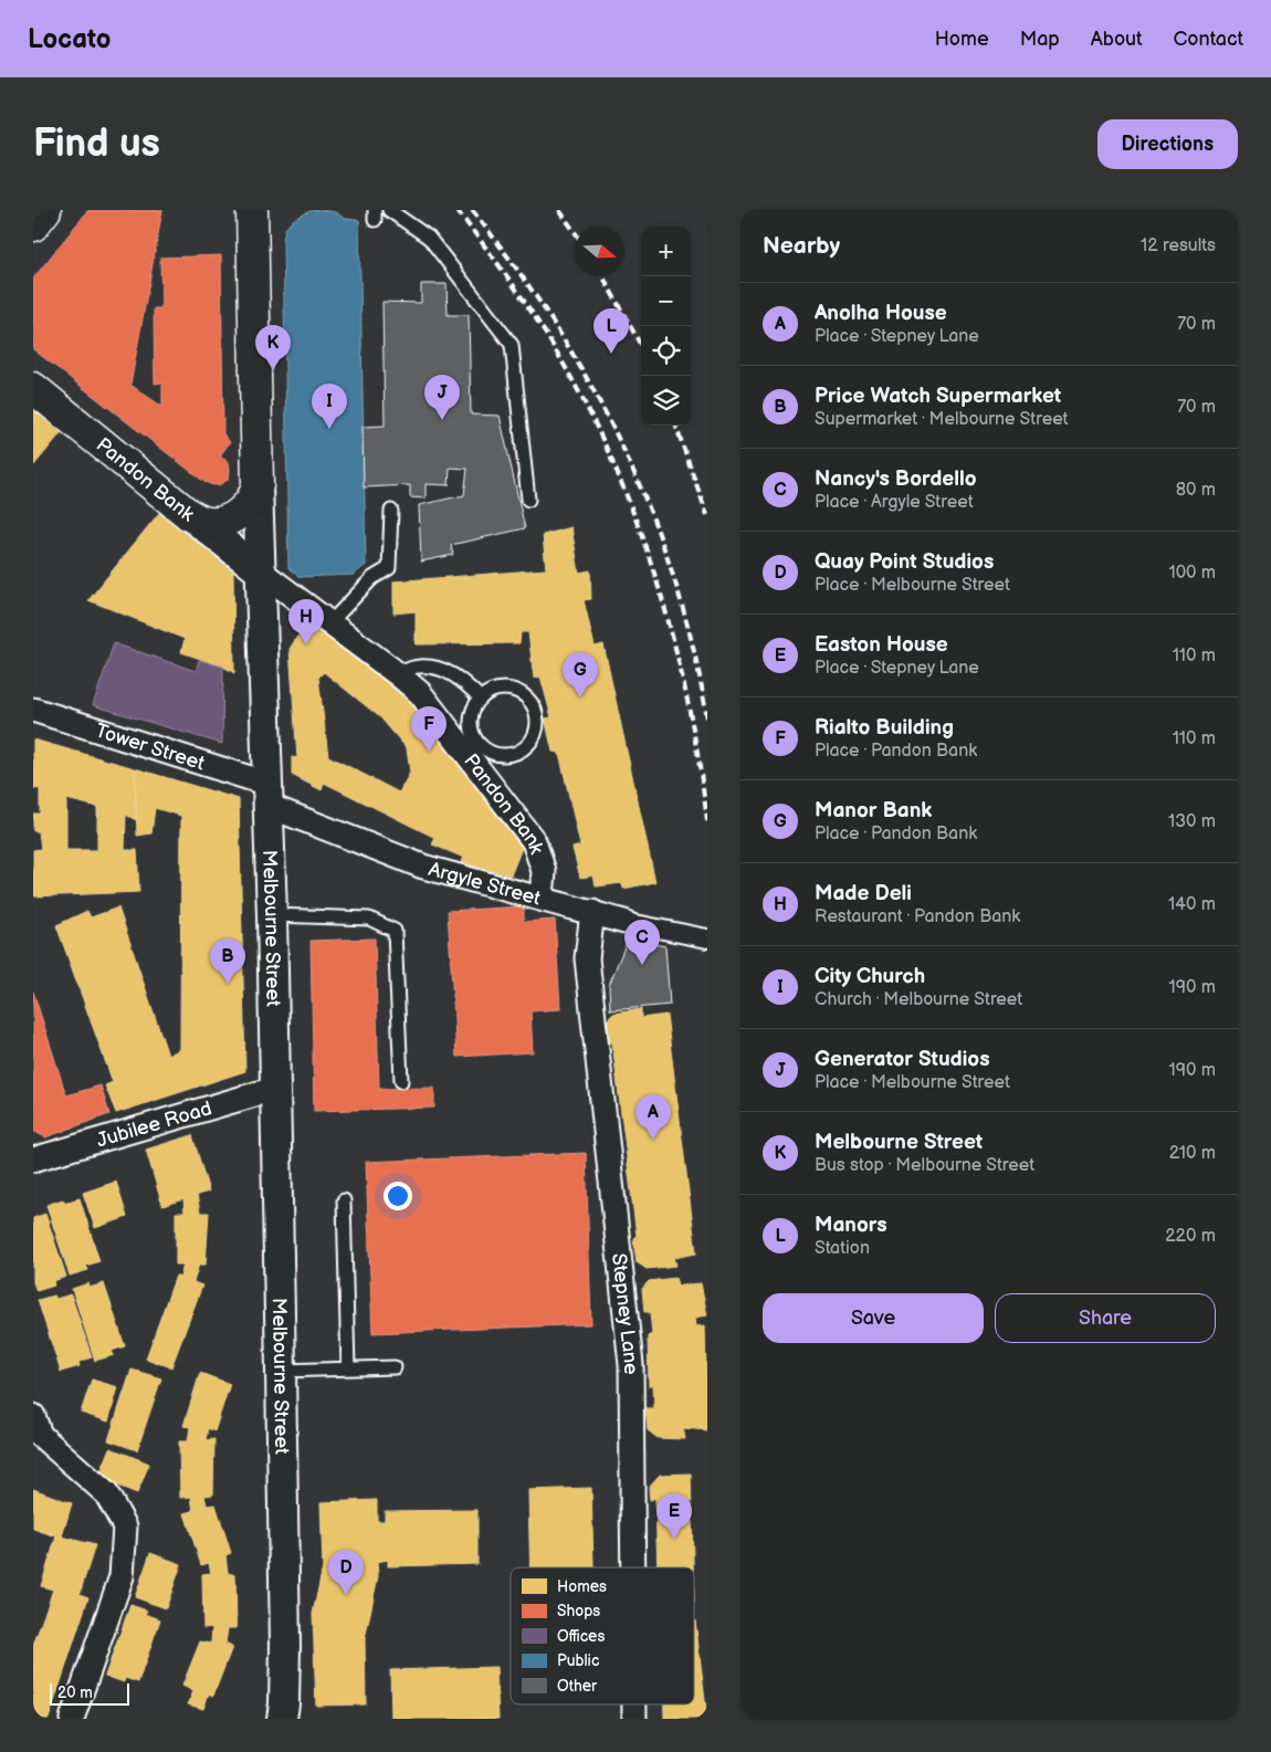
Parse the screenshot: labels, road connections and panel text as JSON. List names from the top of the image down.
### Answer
{
  "streets": {
    "main road": ["Pandon Bank", "Melbourne Street"],
    "street": [
      "Tower Street",
      "Argyle Street",
      "Jubilee Road",
      "Stepney Lane"
    ]
  },
  "crossings": [
    ["Pandon Bank", "Argyle Street"],
    ["Pandon Bank", "Melbourne Street"],
    ["Tower Street", "Argyle Street"],
    ["Tower Street", "Melbourne Street"],
    ["Argyle Street", "Melbourne Street"],
    ["Argyle Street", "Stepney Lane"],
    ["Melbourne Street", "Jubilee Road"]
  ],
  "legend": [
    "Homes",
    "Shops",
    "Offices",
    "Public",
    "Other"
  ],
  "scale_bar": "20 m",
  "north": "right",
  "page": {
    "header": "Locato",
    "nav": [
      "Home",
      "Map",
      "About",
      "Contact"
    ],
    "buttons": [
      "Directions",
      ["Save", "Share"]
    ],
    "title": "Find us",
    "heading": ["Nearby", "12 results"],
    "map_buttons": ["+", "−"],
    "list": [
      {
        "mark": "A",
        "name": "Anolha House",
        "note": "Place · Stepney Lane",
        "value": "70 m"
      },
      {
        "mark": "B",
        "name": "Price Watch Supermarket",
        "note": "Supermarket · Melbourne Street",
        "value": "70 m"
      },
      {
        "mark": "C",
        "name": "Nancy's Bordello",
        "note": "Place · Argyle Street",
        "value": "80 m"
      },
      {
        "mark": "D",
        "name": "Quay Point Studios",
        "note": "Place · Melbourne Street",
        "value": "100 m"
      },
      {
        "mark": "E",
        "name": "Easton House",
        "note": "Place · Stepney Lane",
        "value": "110 m"
      },
      {
        "mark": "F",
        "name": "Rialto Building",
        "note": "Place · Pandon Bank",
        "value": "110 m"
      },
      {
        "mark": "G",
        "name": "Manor Bank",
        "note": "Place · Pandon Bank",
        "value": "130 m"
      },
      {
        "mark": "H",
        "name": "Made Deli",
        "note": "Restaurant · Pandon Bank",
        "value": "140 m"
      },
      {
        "mark": "I",
        "name": "City Church",
        "note": "Church · Melbourne Street",
        "value": "190 m"
      },
      {
        "mark": "J",
        "name": "Generator Studios",
        "note": "Place · Melbourne Street",
        "value": "190 m"
      },
      {
        "mark": "K",
        "name": "Melbourne Street",
        "note": "Bus stop · Melbourne Street",
        "value": "210 m"
      },
      {
        "mark": "L",
        "name": "Manors",
        "note": "Station",
        "value": "220 m"
      }
    ],
    "pins": [
      "L",
      "K",
      "J",
      "I",
      "H",
      "G",
      "F",
      "C",
      "B",
      "A",
      "E",
      "D"
    ],
    "scale": "20 m"
  }
}
